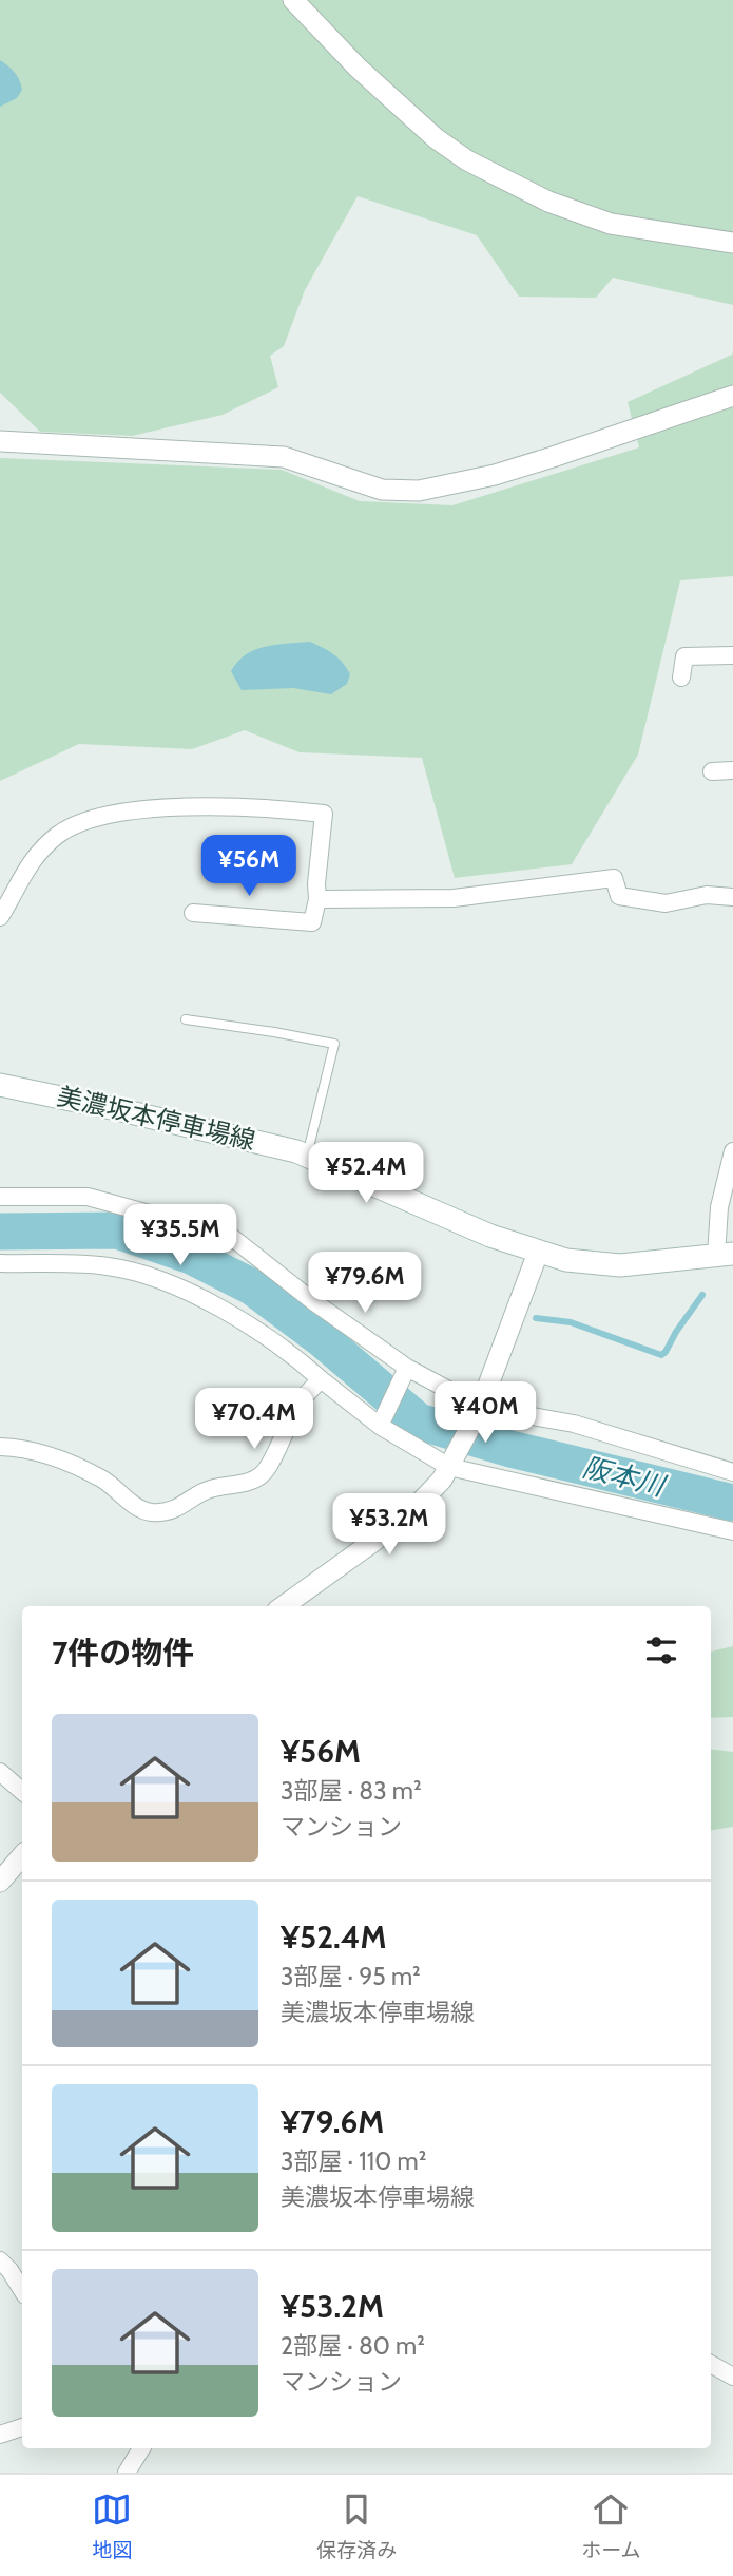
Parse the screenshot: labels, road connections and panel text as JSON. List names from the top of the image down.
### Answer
{
  "streets": {
    "main road": ["美濃坂本停車場線"]
  },
  "water": ["阪本川"],
  "page": {
    "price": [
      "¥56M",
      "¥52.4M",
      "¥35.5M",
      "¥79.6M",
      "¥40M",
      "¥70.4M",
      "¥53.2M"
    ],
    "heading": "7件の物件",
    "list": [
      {
        "name": "¥56M",
        "note": "3部屋 · 83 m² · マンション"
      },
      {
        "name": "¥52.4M",
        "note": "3部屋 · 95 m² · 美濃坂本停車場線"
      },
      {
        "name": "¥79.6M",
        "note": "3部屋 · 110 m² · 美濃坂本停車場線"
      },
      {
        "name": "¥53.2M",
        "note": "2部屋 · 80 m² · マンション"
      }
    ],
    "tabs": ["地図", "保存済み", "ホーム"]
  }
}
